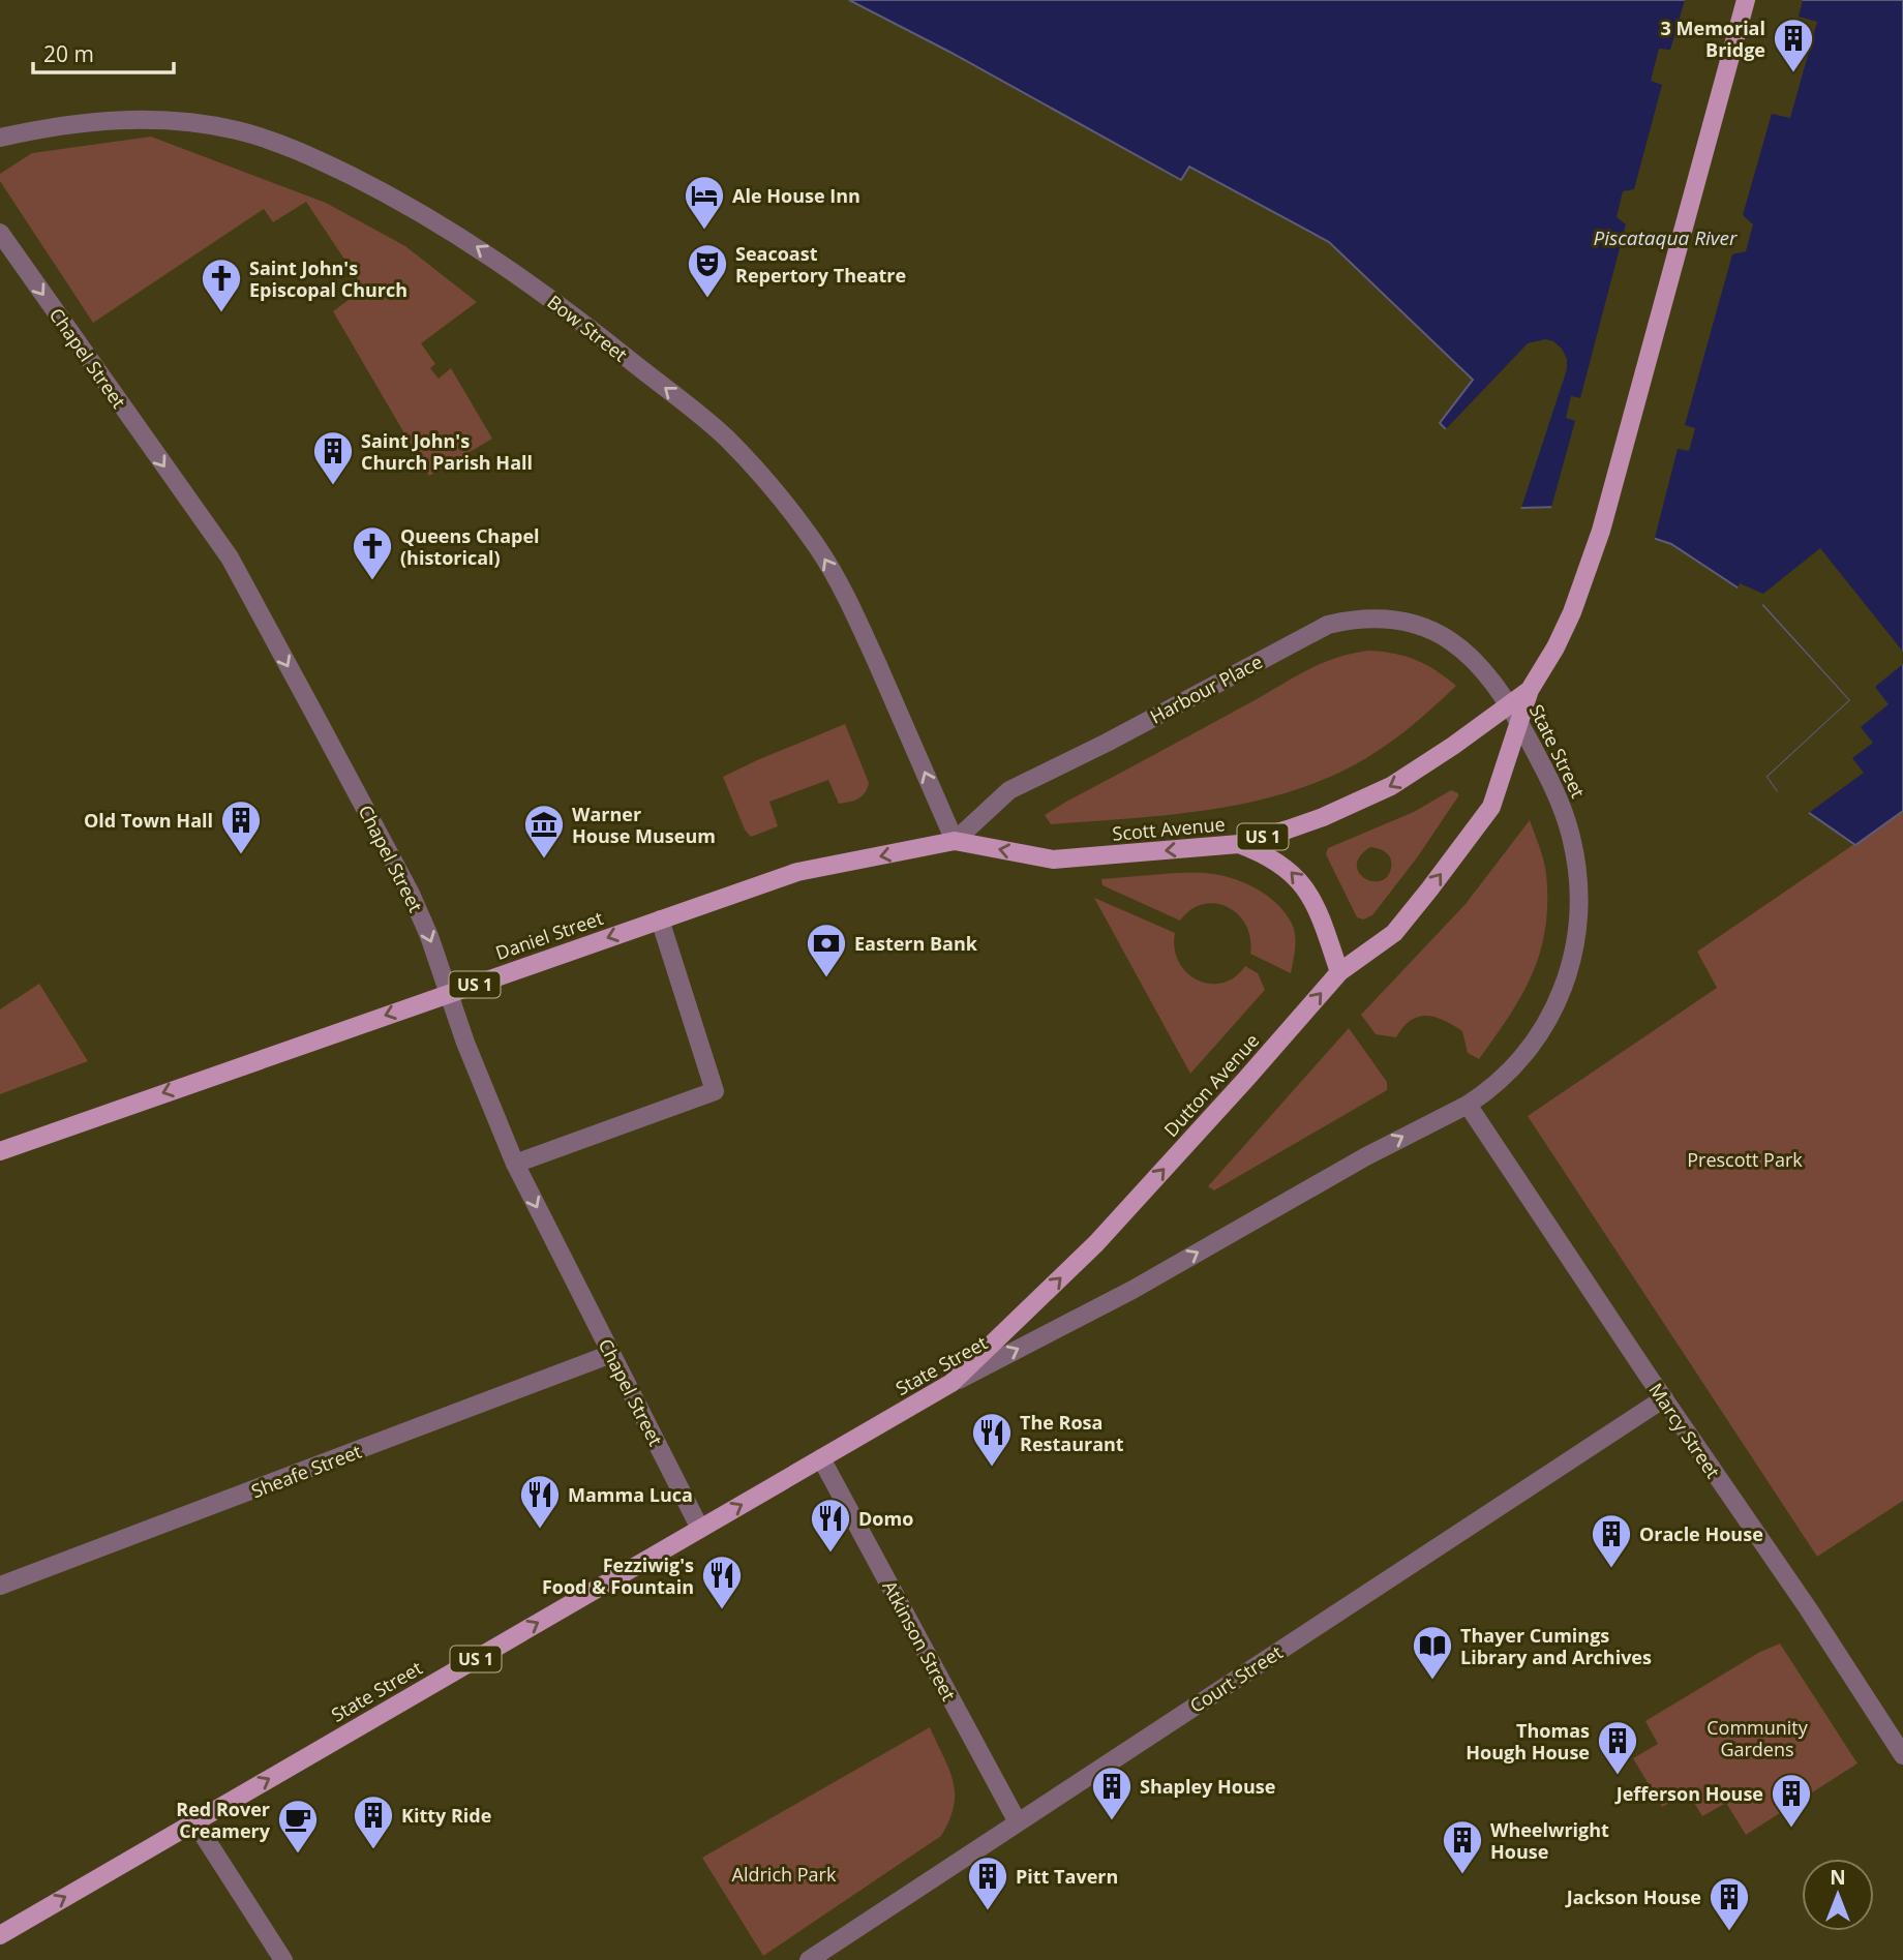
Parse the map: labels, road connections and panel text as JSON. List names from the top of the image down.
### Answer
{
  "streets": {
    "main road": [
      "State Street",
      "Scott Avenue",
      "US 1",
      "Daniel Street",
      "Dutton Avenue"
    ],
    "street": [
      "Bow Street",
      "Chapel Street",
      "Harbour Place",
      "Marcy Street",
      "Sheafe Street",
      "Atkinson Street",
      "Court Street"
    ]
  },
  "crossings": [
    ["Bow Street", "Harbour Place"],
    ["Bow Street", "Scott Avenue"],
    ["Bow Street", "Daniel Street"],
    ["Chapel Street", "State Street"],
    ["Chapel Street", "Daniel Street"],
    ["Chapel Street", "Sheafe Street"],
    ["Harbour Place", "State Street"],
    ["Harbour Place", "Scott Avenue"],
    ["Harbour Place", "Daniel Street"],
    ["State Street", "Dutton Avenue"],
    ["State Street", "Marcy Street"],
    ["State Street", "Atkinson Street"],
    ["Scott Avenue", "US 1"],
    ["Scott Avenue", "Daniel Street"],
    ["Scott Avenue", "Dutton Avenue"],
    ["US 1", "Dutton Avenue"],
    ["Marcy Street", "Court Street"],
    ["Atkinson Street", "Court Street"]
  ],
  "one_way": [
    "Bow Street",
    "Chapel Street",
    "State Street",
    "Scott Avenue",
    "Daniel Street",
    "Dutton Avenue"
  ],
  "water": ["Piscataqua River"],
  "parks": ["Prescott Park", "Community Gardens", "Aldrich Park"],
  "places": {
    "building": [
      "3 Memorial Bridge",
      "Saint John's Church Parish Hall",
      "Old Town Hall",
      "Oracle House",
      "Thomas Hough House",
      "Shapley House",
      "Jefferson House",
      "Kitty Ride",
      "Wheelwright House",
      "Pitt Tavern",
      "Jackson House"
    ],
    "hotel": ["Ale House Inn"],
    "theatre": ["Seacoast Repertory Theatre"],
    "church": ["Saint John's Episcopal Church", "Queens Chapel (historical)"],
    "museum": ["Warner House Museum"],
    "bank": ["Eastern Bank"],
    "restaurant": [
      "The Rosa Restaurant",
      "Mamma Luca",
      "Domo",
      "Fezziwig's Food & Fountain"
    ],
    "library": ["Thayer Cumings Library and Archives"],
    "cafe": ["Red Rover Creamery"]
  },
  "scale_bar": "20 m",
  "north": "top"
}
